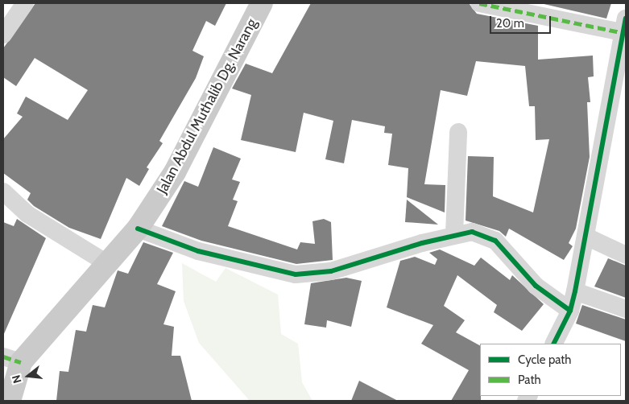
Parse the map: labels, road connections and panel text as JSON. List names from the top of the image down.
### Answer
{
  "streets": {
    "main road": ["Jalan Abdul Muthalib Dg. Narang"]
  },
  "legend": ["Cycle path", "Path"],
  "scale_bar": "20 m",
  "north": "left"
}
